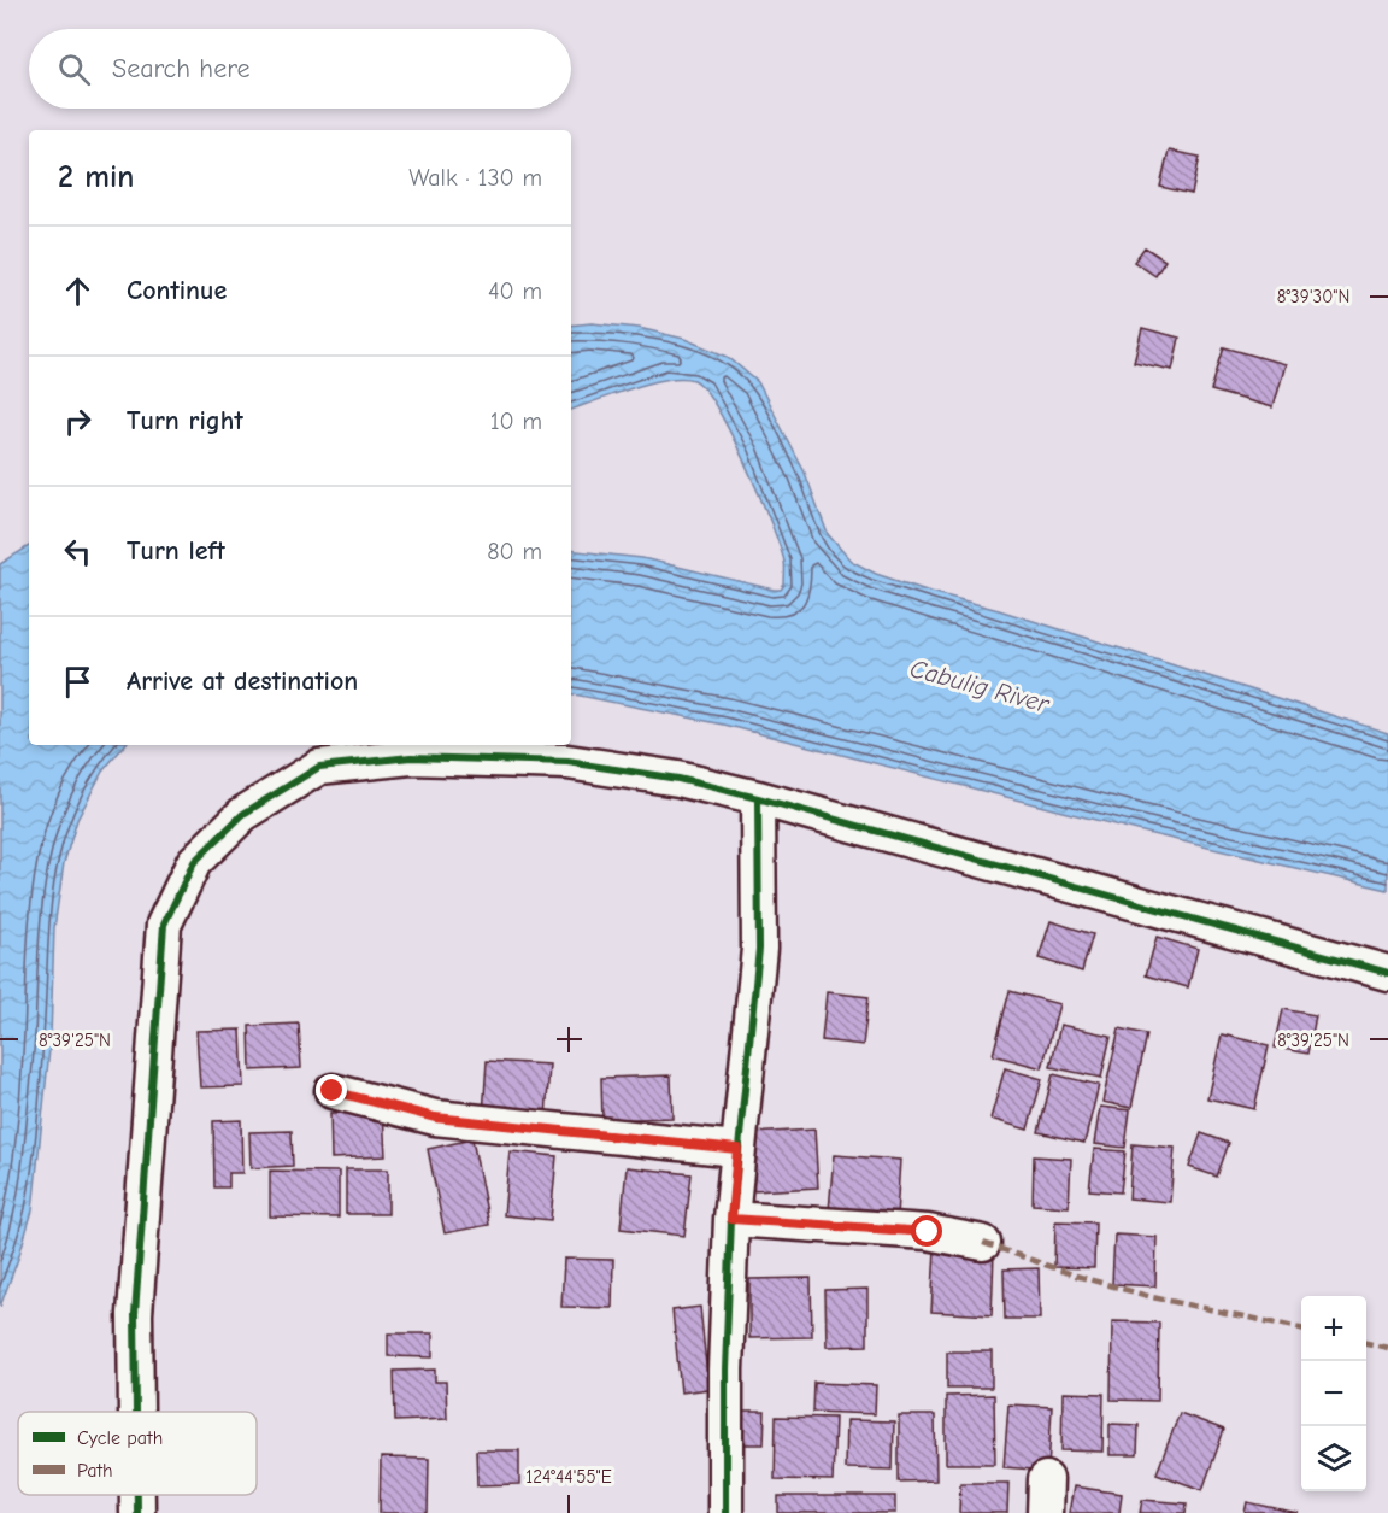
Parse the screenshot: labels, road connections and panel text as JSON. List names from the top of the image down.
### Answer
{
  "water": ["Cabulig River"],
  "legend": ["Cycle path", "Path"],
  "page": {
    "search": "Search here",
    "heading": ["2 min", "Walk · 130 m"],
    "list": [
      ["Continue", "40 m"],
      ["Turn right", "10 m"],
      ["Turn left", "80 m"],
      "Arrive at destination"
    ],
    "map_buttons": ["+", "−"]
  },
  "coordinates": ["8°39'30\"N", "8°39'25\"N", "124°44'55\"E"]
}
